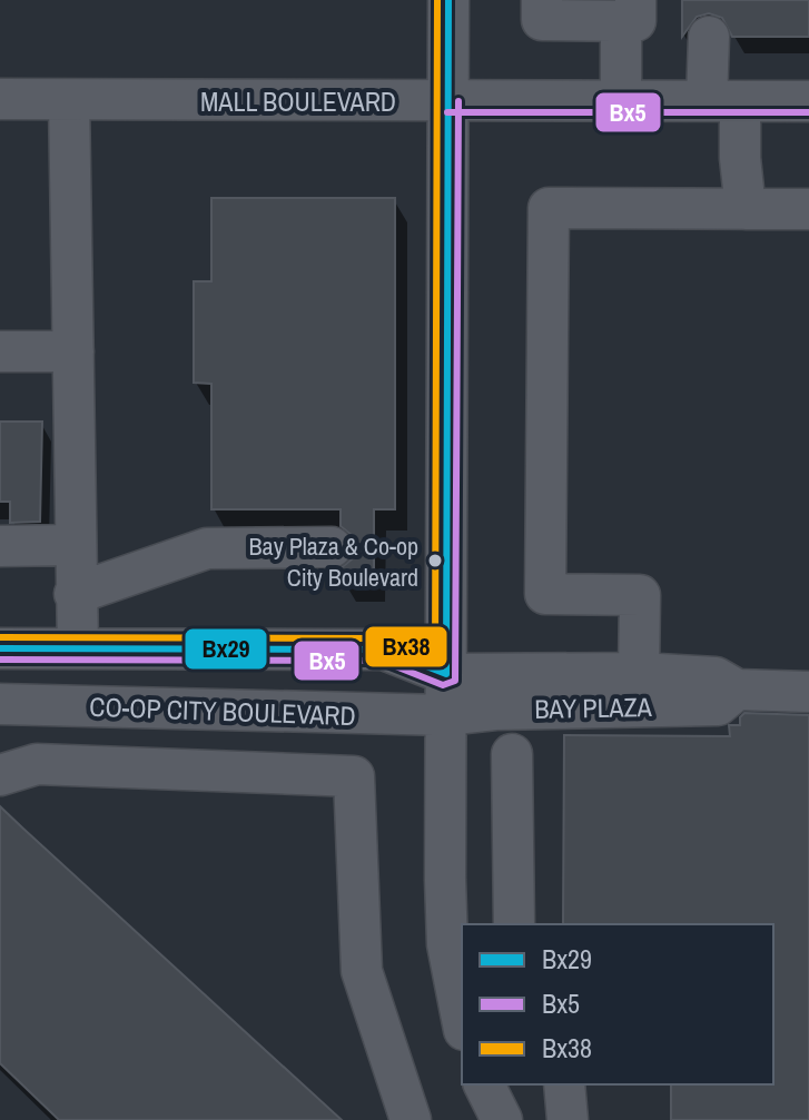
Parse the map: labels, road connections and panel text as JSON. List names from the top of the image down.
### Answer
{
  "streets": {
    "street": ["MALL BOULEVARD", "BAY PLAZA", "CO-OP CITY BOULEVARD"]
  },
  "crossings": [
    ["BAY PLAZA", "CO-OP CITY BOULEVARD"]
  ],
  "places": ["Bay Plaza & Co-op City Boulevard"],
  "lines": ["transit line Bx29", "transit line Bx38", "transit line Bx5"],
  "legend": ["Bx29", "Bx5", "Bx38"]
}
